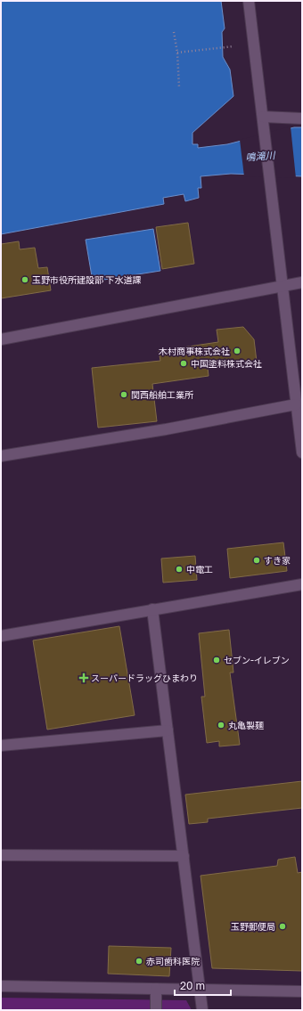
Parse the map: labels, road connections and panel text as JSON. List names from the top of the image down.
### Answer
{
  "water": ["鳴滝川"],
  "places": {
    "other": [
      "玉野市役所建設部 下水道課",
      "木村商事株式会社",
      "中国塗料株式会社",
      "関西船舶工業所",
      "すき家",
      "中電工",
      "セブン-イレブン",
      "丸亀製麺",
      "玉野郵便局",
      "赤司歯科医院"
    ],
    "health": ["スーパードラッグひまわり"]
  },
  "scale_bar": "20 m"
}
